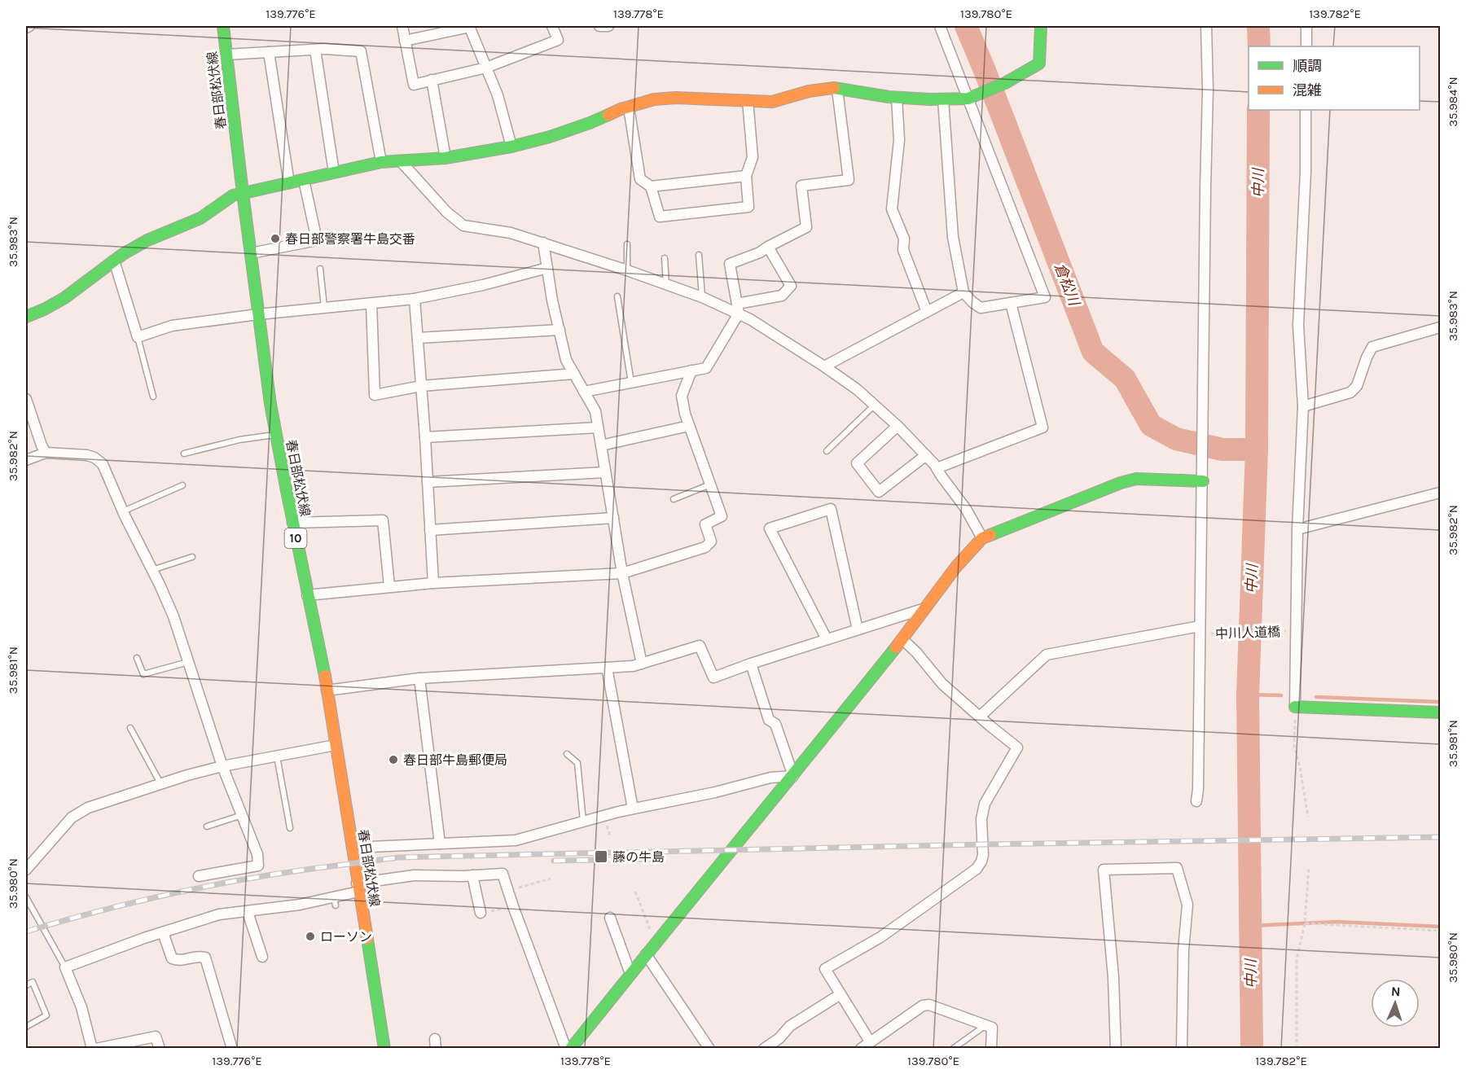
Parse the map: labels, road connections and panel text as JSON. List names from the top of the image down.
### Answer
{
  "streets": {
    "street": ["春日部松伏線", "10"],
    "path": ["中川人道橋"]
  },
  "water": ["中川", "倉松川"],
  "places": {
    "other": ["春日部警察署牛島交番", "春日部牛島郵便局", "ローソン"],
    "transit": ["藤の牛島"]
  },
  "legend": ["順調", "混雑"],
  "north": "top",
  "coordinates": [
    "139.776°E",
    "139.778°E",
    "139.780°E",
    "139.782°E",
    "35.984°N",
    "35.983°N",
    "35.982°N",
    "35.981°N",
    "35.980°N"
  ]
}
